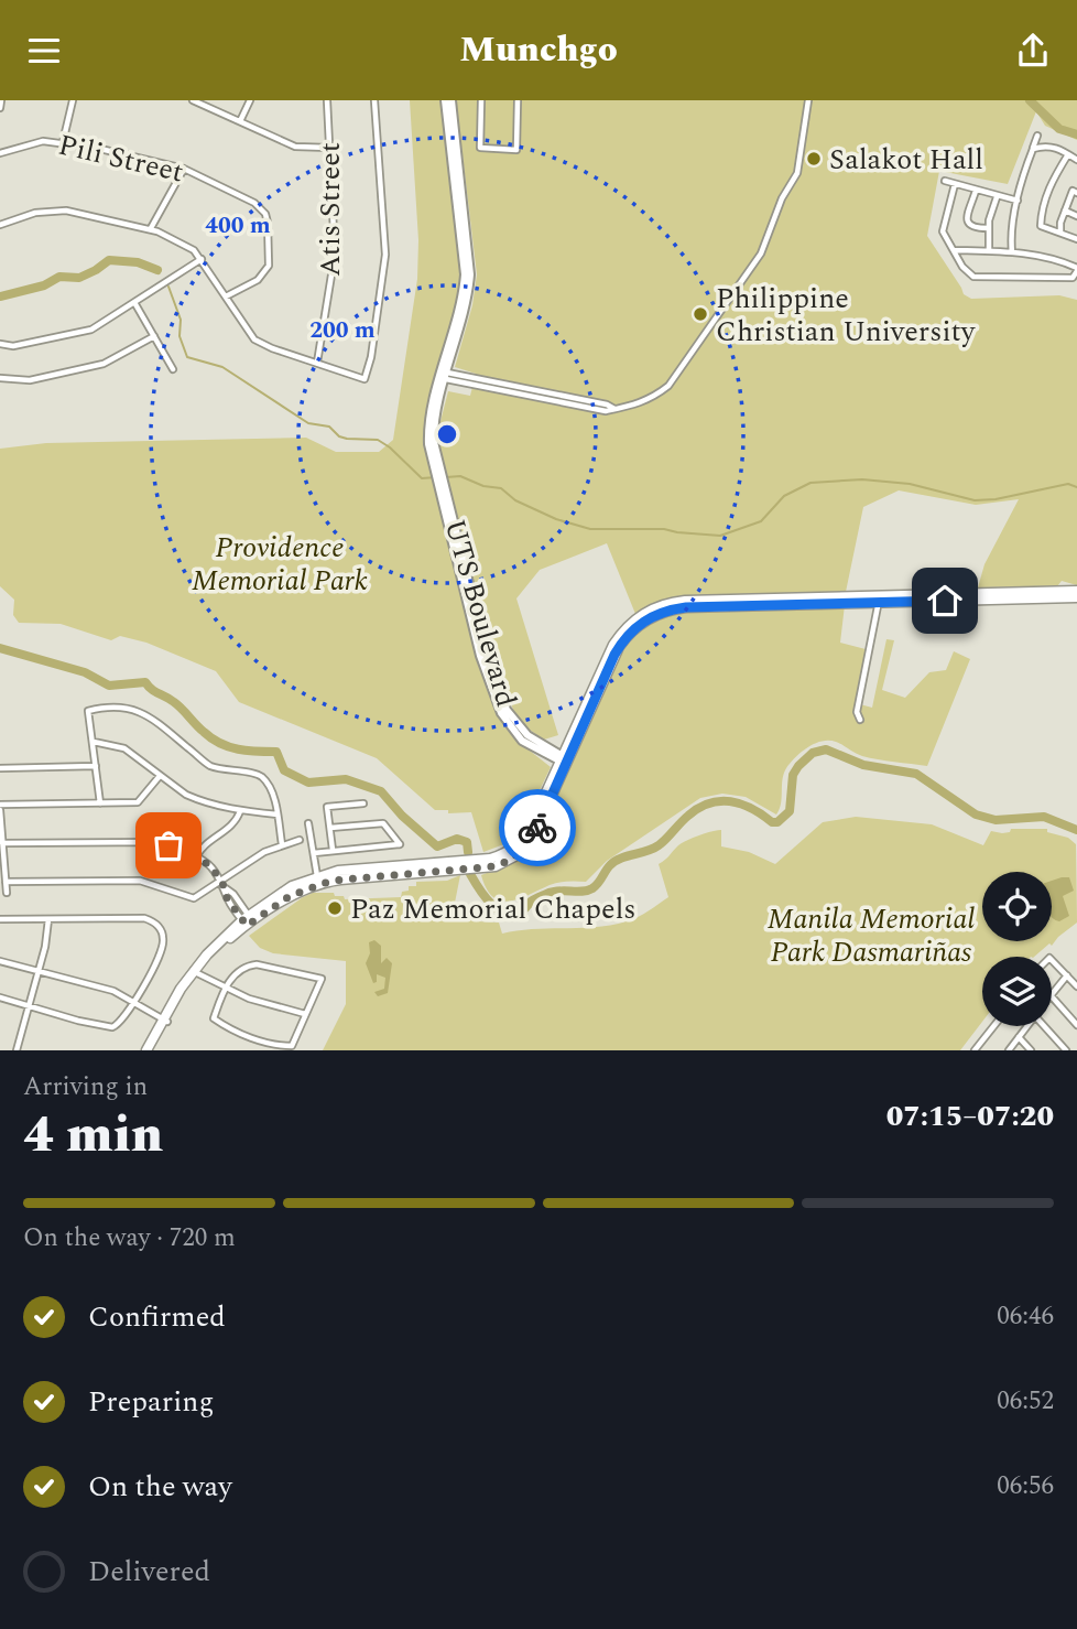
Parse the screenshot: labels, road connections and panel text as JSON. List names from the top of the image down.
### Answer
{
  "streets": {
    "main road": ["UTS Boulevard"],
    "street": ["Pili Street", "Atis Street"]
  },
  "parks": ["Providence Memorial Park", "Manila Memorial Park Dasmariñas"],
  "places": ["Salakot Hall", "Philippine Christian University", "Paz Memorial Chapels"],
  "page": {
    "header": "Munchgo",
    "heading": ["4 min", "Arriving in", "07:15–07:20"],
    "bar": "On the way · 720 m",
    "list": [
      ["Confirmed", "06:46"],
      ["Preparing", "06:52"],
      ["On the way", "06:56"],
      "Delivered"
    ]
  },
  "rings": ["400 m", "200 m"]
}
